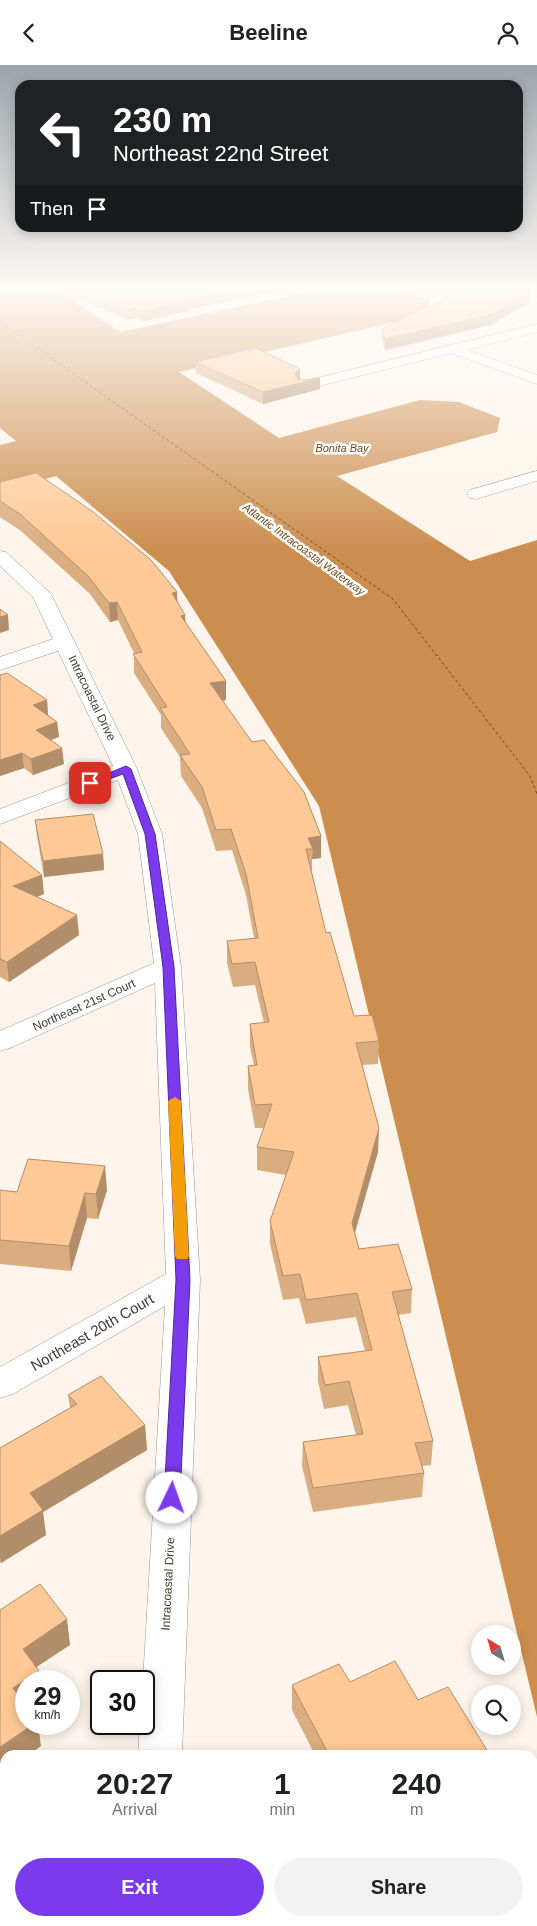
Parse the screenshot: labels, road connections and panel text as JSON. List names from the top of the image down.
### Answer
{
  "streets": {
    "street": ["Intracoastal Drive", "Northeast 21st Court", "Northeast 20th Court"]
  },
  "crossings": [
    ["Intracoastal Drive", "Northeast 21st Court"],
    ["Intracoastal Drive", "Northeast 20th Court"]
  ],
  "water": ["Bonita Bay", "Atlantic Intracoastal Waterway"],
  "north": "top left",
  "page": {
    "header": "Beeline",
    "turn": ["230 m", "Northeast 22nd Street"],
    "then": "Then",
    "speed": "29 km/h",
    "limit": "30",
    "eta": [
      "20:27",
      "Arrival",
      "1",
      "min",
      "240",
      "m"
    ],
    "buttons": ["Exit", "Share"]
  }
}
